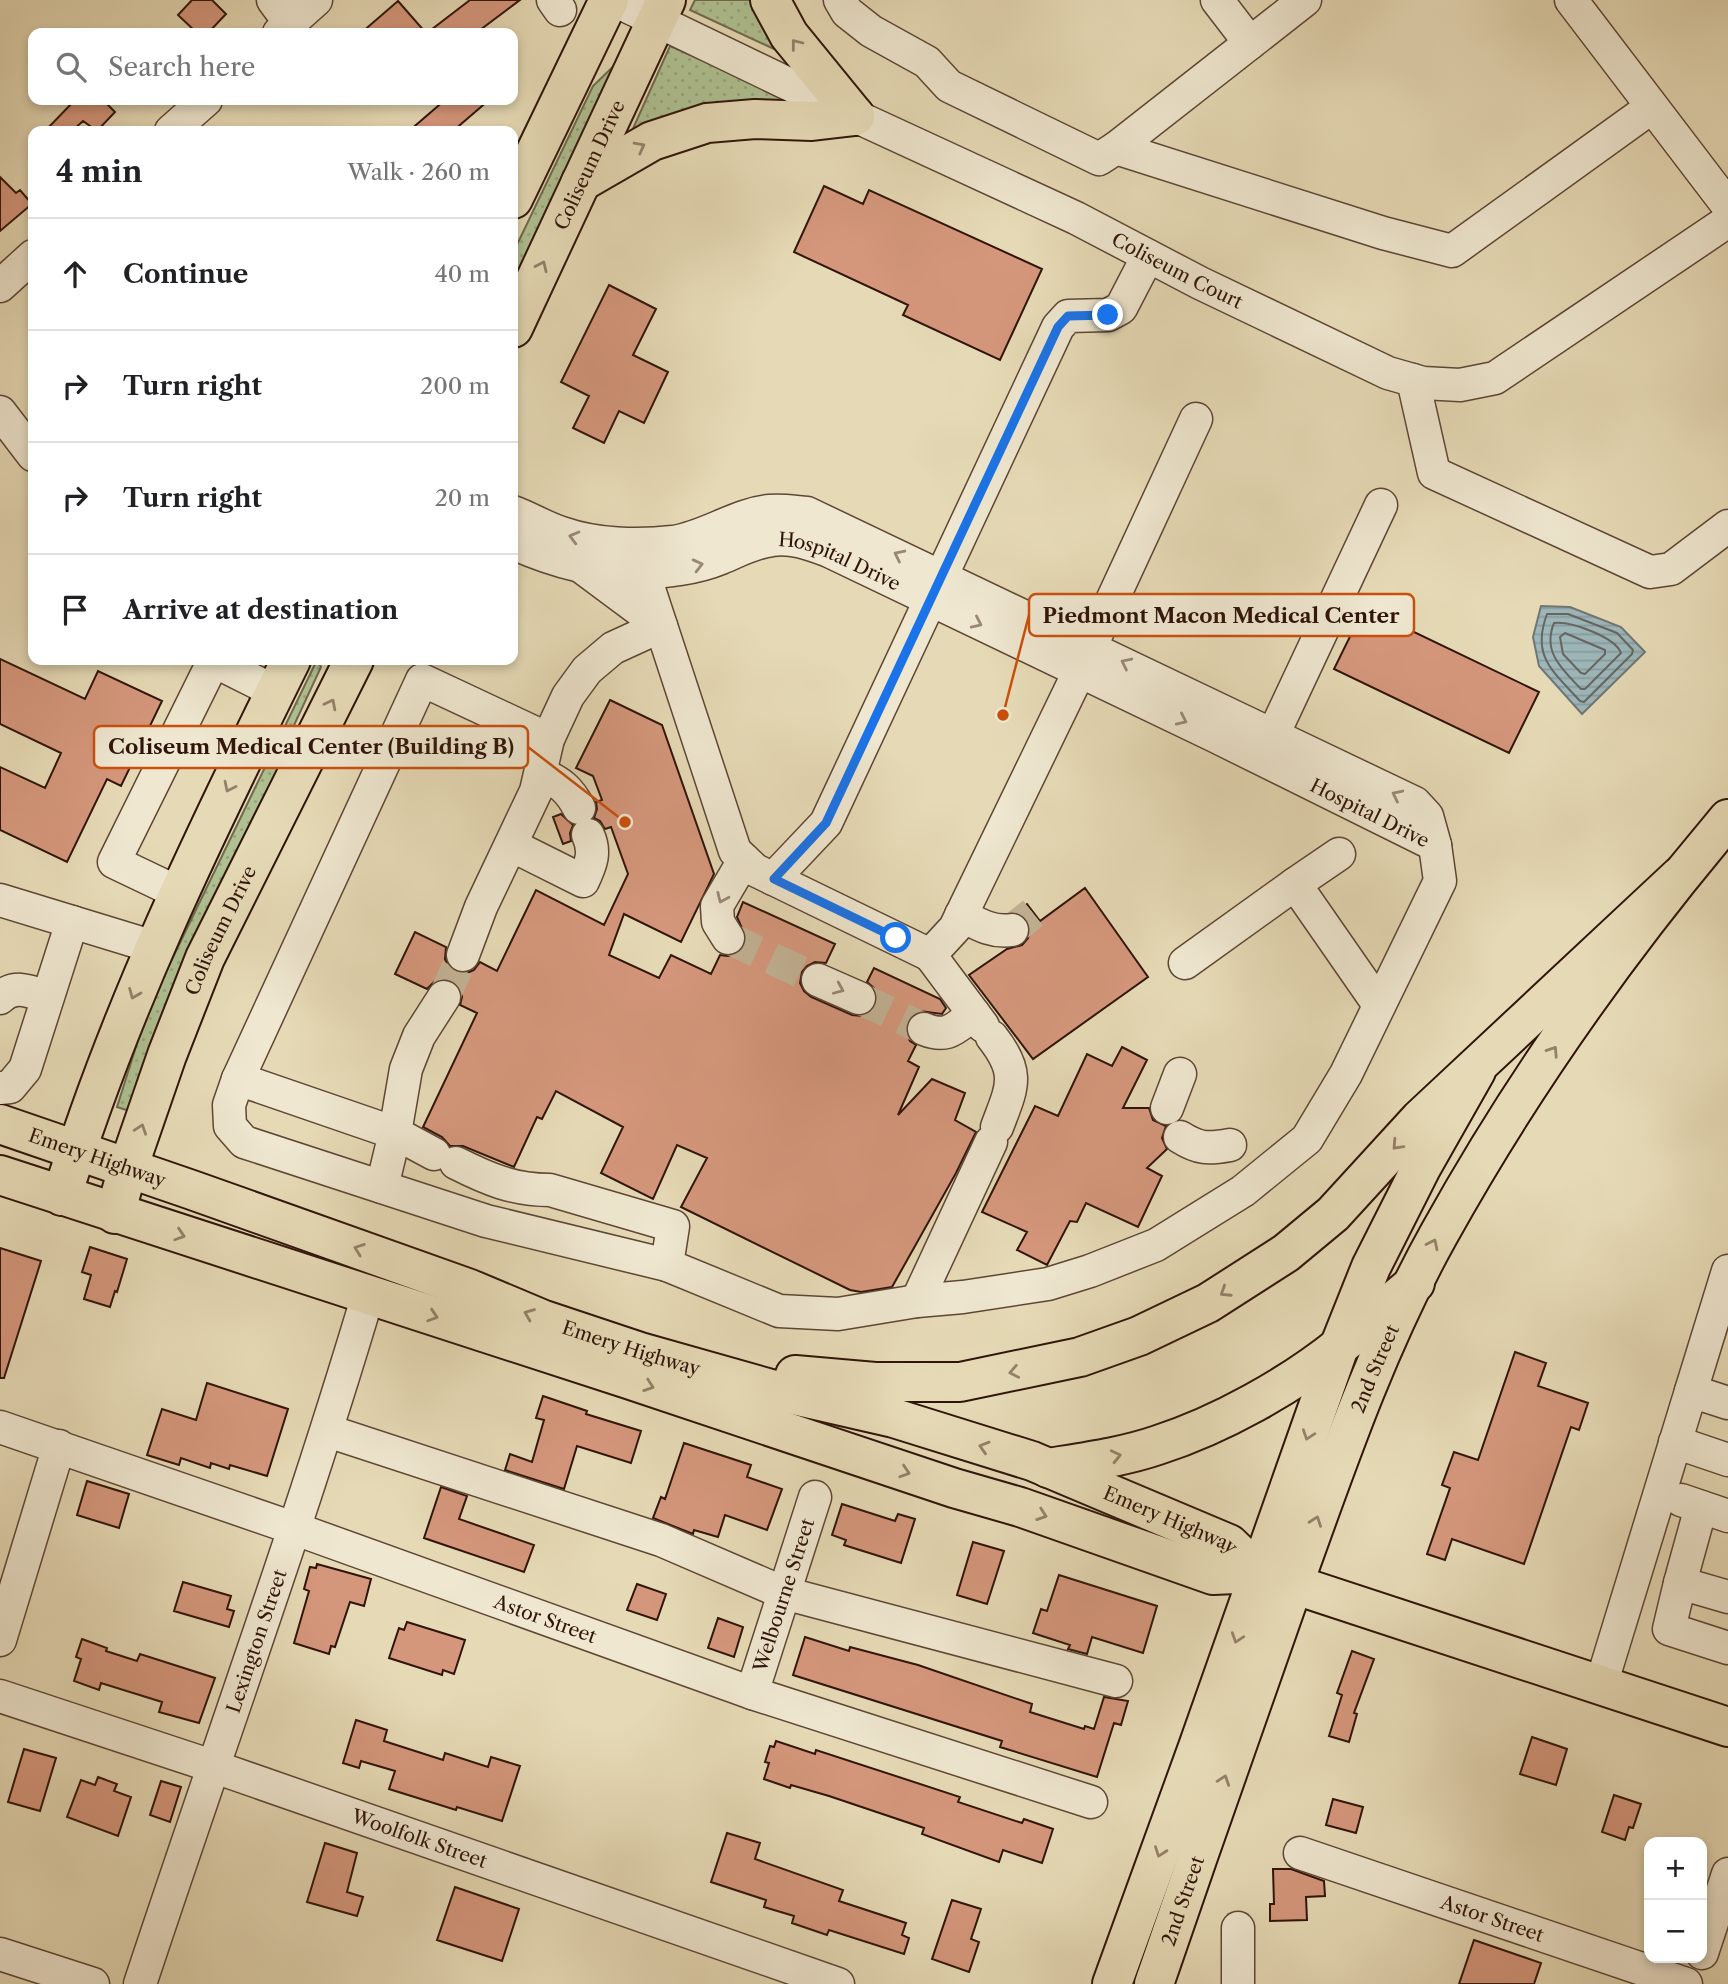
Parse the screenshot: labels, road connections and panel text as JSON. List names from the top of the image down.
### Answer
{
  "streets": {
    "main road": ["Coliseum Drive", "Emery Highway", "2nd Street"],
    "street": [
      "Coliseum Court",
      "Hospital Drive",
      "Welbourne Street",
      "Astor Street",
      "Lexington Street",
      "Woolfolk Street"
    ]
  },
  "crossings": [
    ["Coliseum Drive", "Coliseum Court"],
    ["Coliseum Drive", "Emery Highway"],
    ["Emery Highway", "2nd Street"],
    ["Emery Highway", "Lexington Street"],
    ["Welbourne Street", "Astor Street"],
    ["Astor Street", "Lexington Street"],
    ["Lexington Street", "Woolfolk Street"]
  ],
  "places": ["Piedmont Macon Medical Center", "Coliseum Medical Center (Building B)"],
  "page": {
    "search": "Search here",
    "heading": ["4 min", "Walk · 260 m"],
    "list": [
      ["Continue", "40 m"],
      ["Turn right", "200 m"],
      ["Turn right", "20 m"],
      "Arrive at destination"
    ],
    "map_buttons": ["+", "−"]
  }
}
